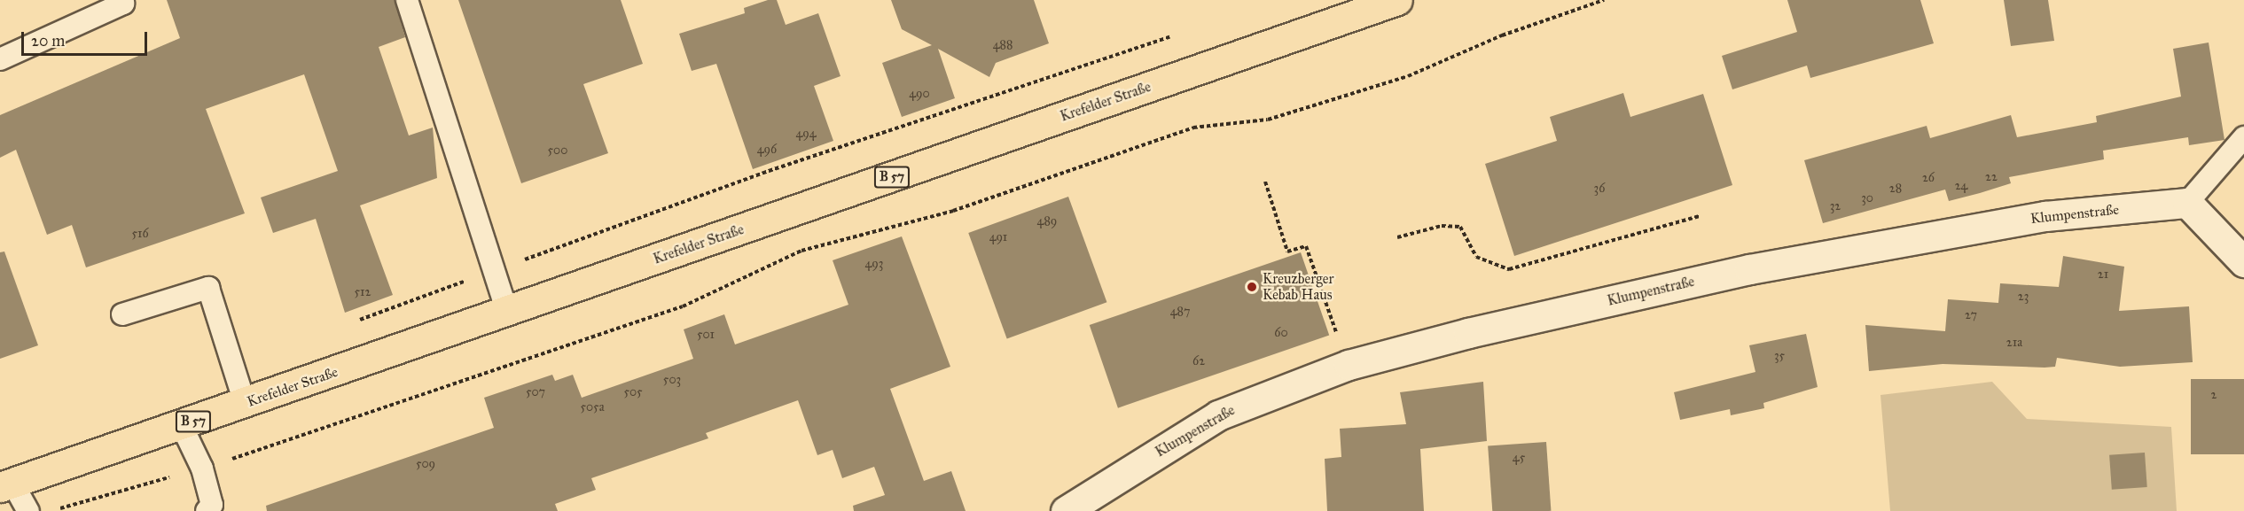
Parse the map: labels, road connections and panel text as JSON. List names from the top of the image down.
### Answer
{
  "streets": {
    "main road": ["Krefelder Straße", "B 57"],
    "street": ["Klumpenstraße"]
  },
  "places": ["Kreuzberger Kebab Haus"],
  "house_numbers": [
    "488",
    "490",
    "494",
    "496",
    "500",
    "22",
    "26",
    "24",
    "36",
    "28",
    "30",
    "32",
    "489",
    "516",
    "491",
    "493",
    "21",
    "512",
    "23",
    "487",
    "27",
    "60",
    "501",
    "21a",
    "35",
    "62",
    "503",
    "507",
    "505",
    "2",
    "505a",
    "45",
    "509"
  ],
  "scale_bar": "20 m"
}
